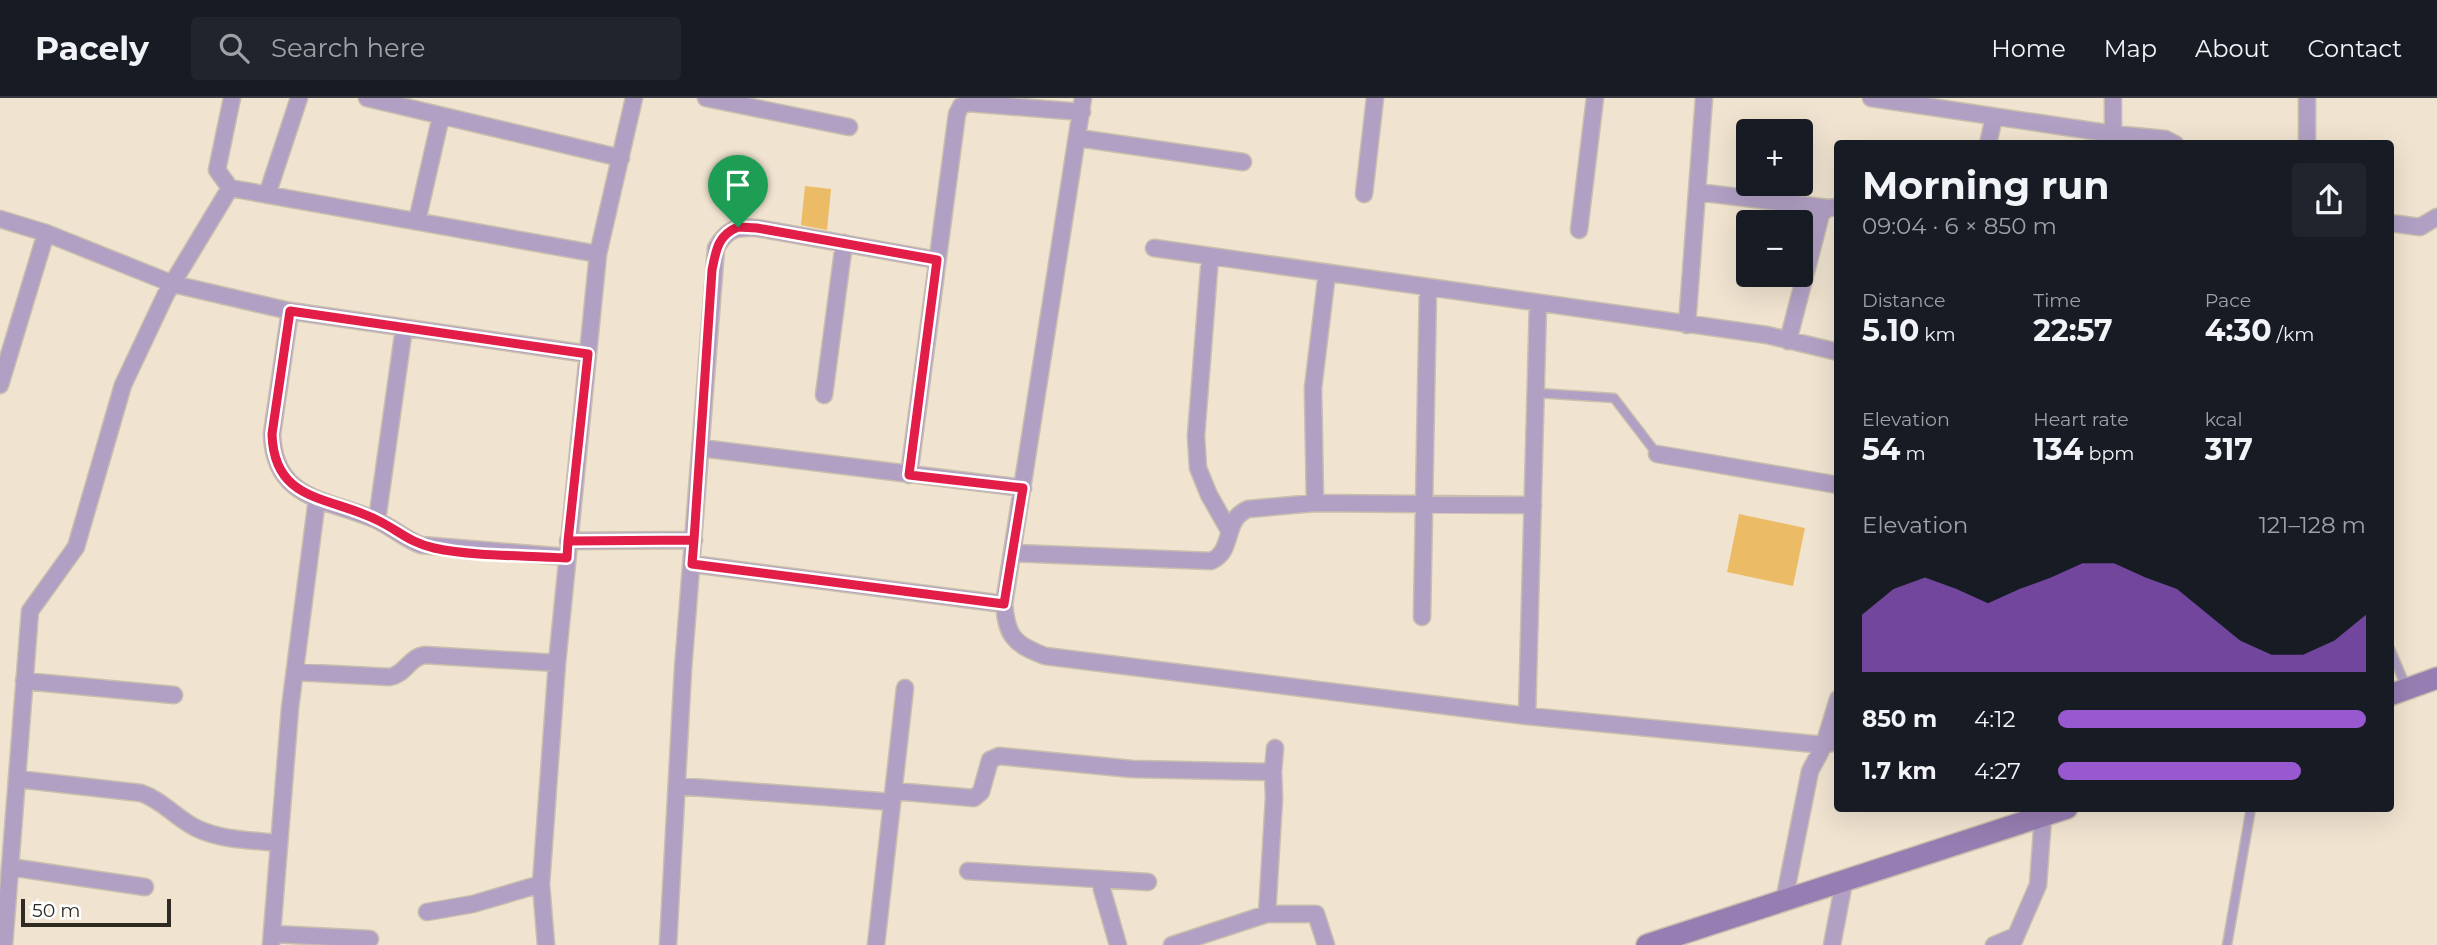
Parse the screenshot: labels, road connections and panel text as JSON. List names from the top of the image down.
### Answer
{
  "scale_bar": "50 m",
  "page": {
    "header": "Pacely",
    "search": "Search here",
    "nav": [
      "Home",
      "Map",
      "About",
      "Contact"
    ],
    "map_buttons": ["+", "−"],
    "heading": ["Morning run", "09:04 · 6 × 850 m"],
    "stats": [
      ["Distance", "5.10 km"],
      ["Time", "22:57"],
      ["Pace", "4:30 /km"],
      ["Elevation", "54 m"],
      ["Heart rate", "134 bpm"],
      ["kcal", "317"]
    ],
    "chart": ["Elevation", "121–128 m"],
    "list": [
      {
        "name": "850 m",
        "note": "4:12"
      },
      {
        "name": "1.7 km",
        "note": "4:27"
      }
    ],
    "scale": "50 m"
  }
}
